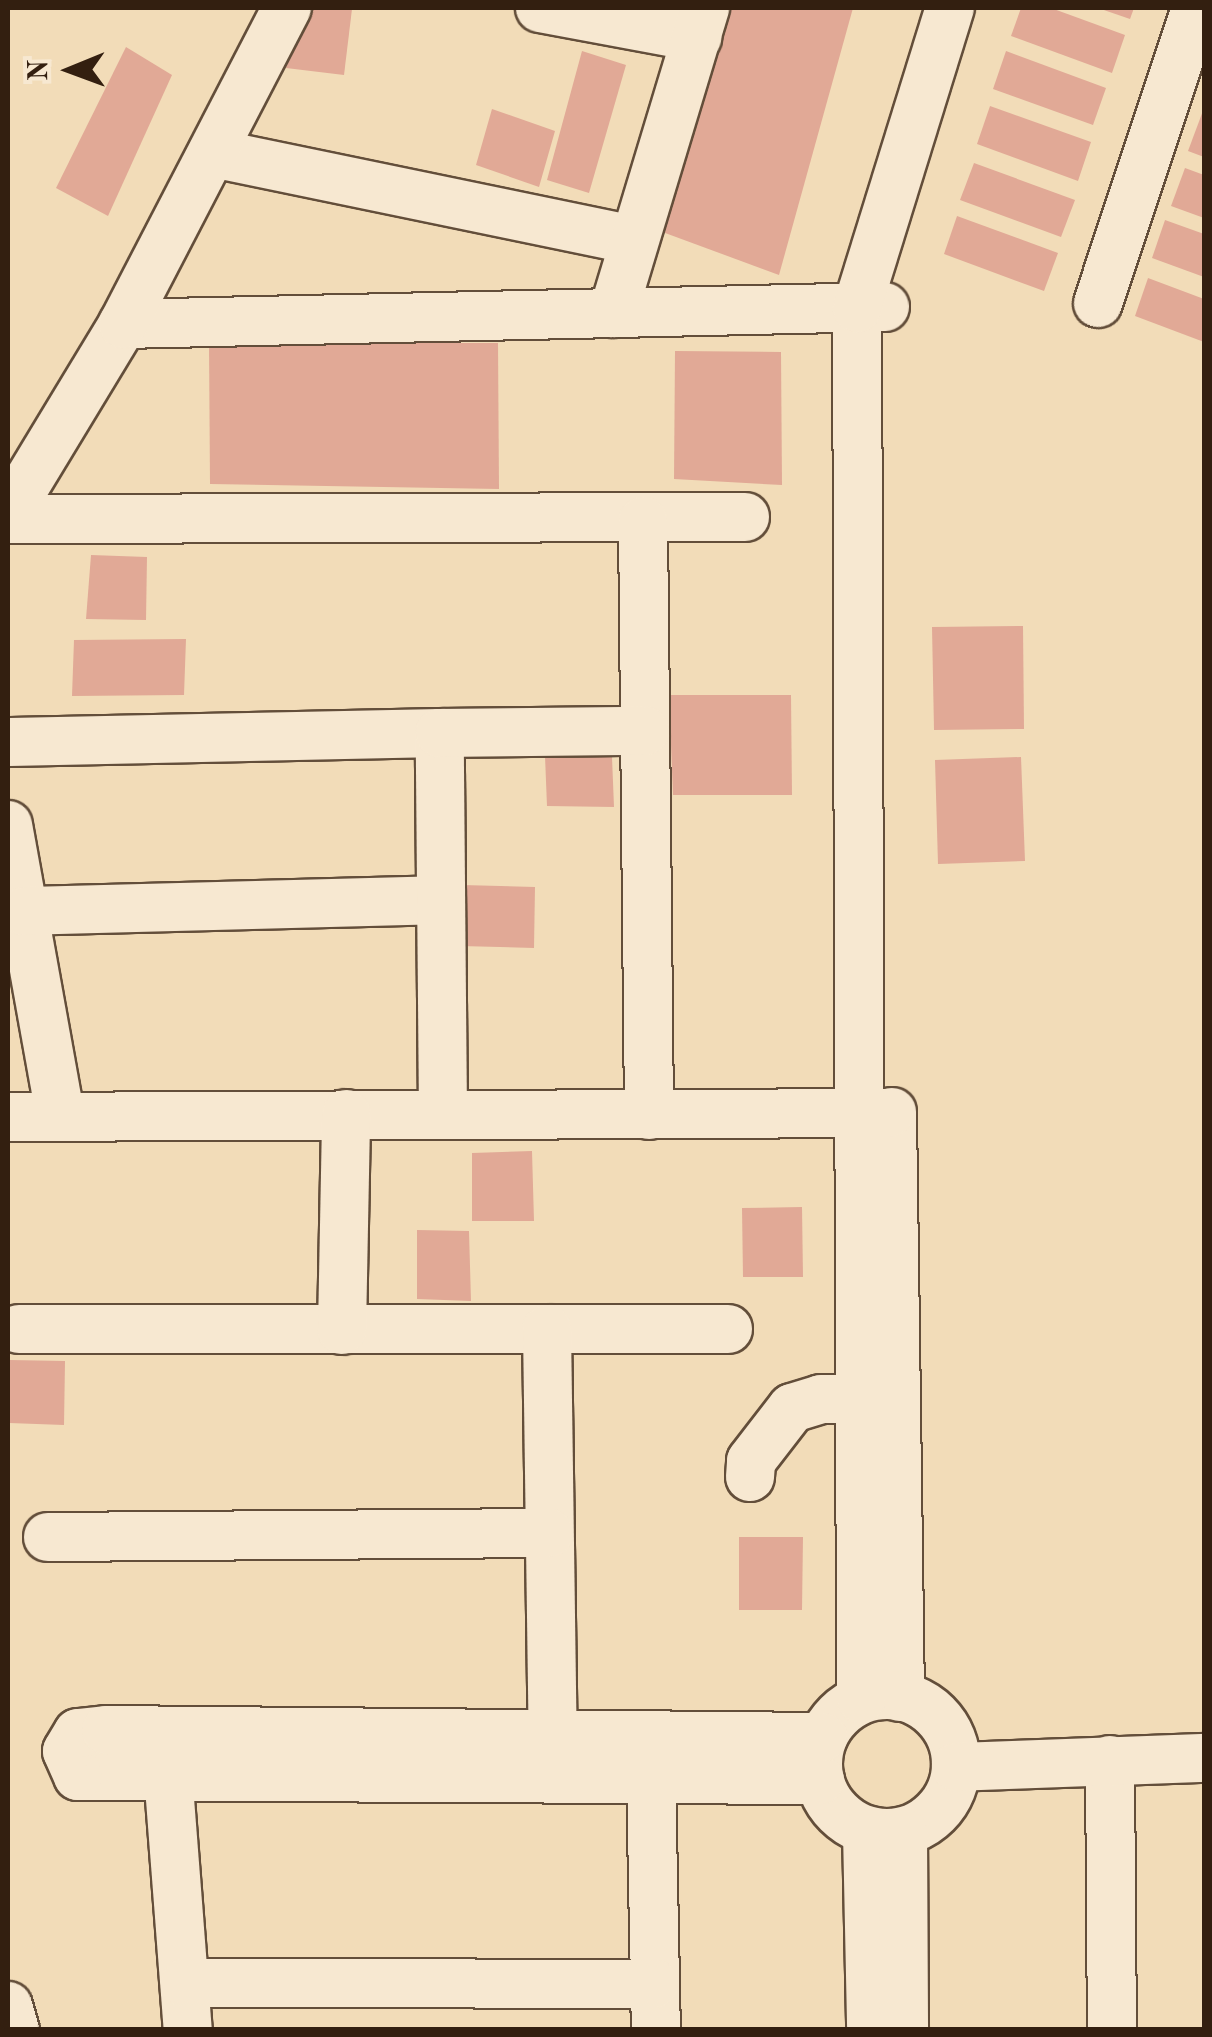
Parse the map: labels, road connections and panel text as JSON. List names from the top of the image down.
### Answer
{
  "north": "left"
}
